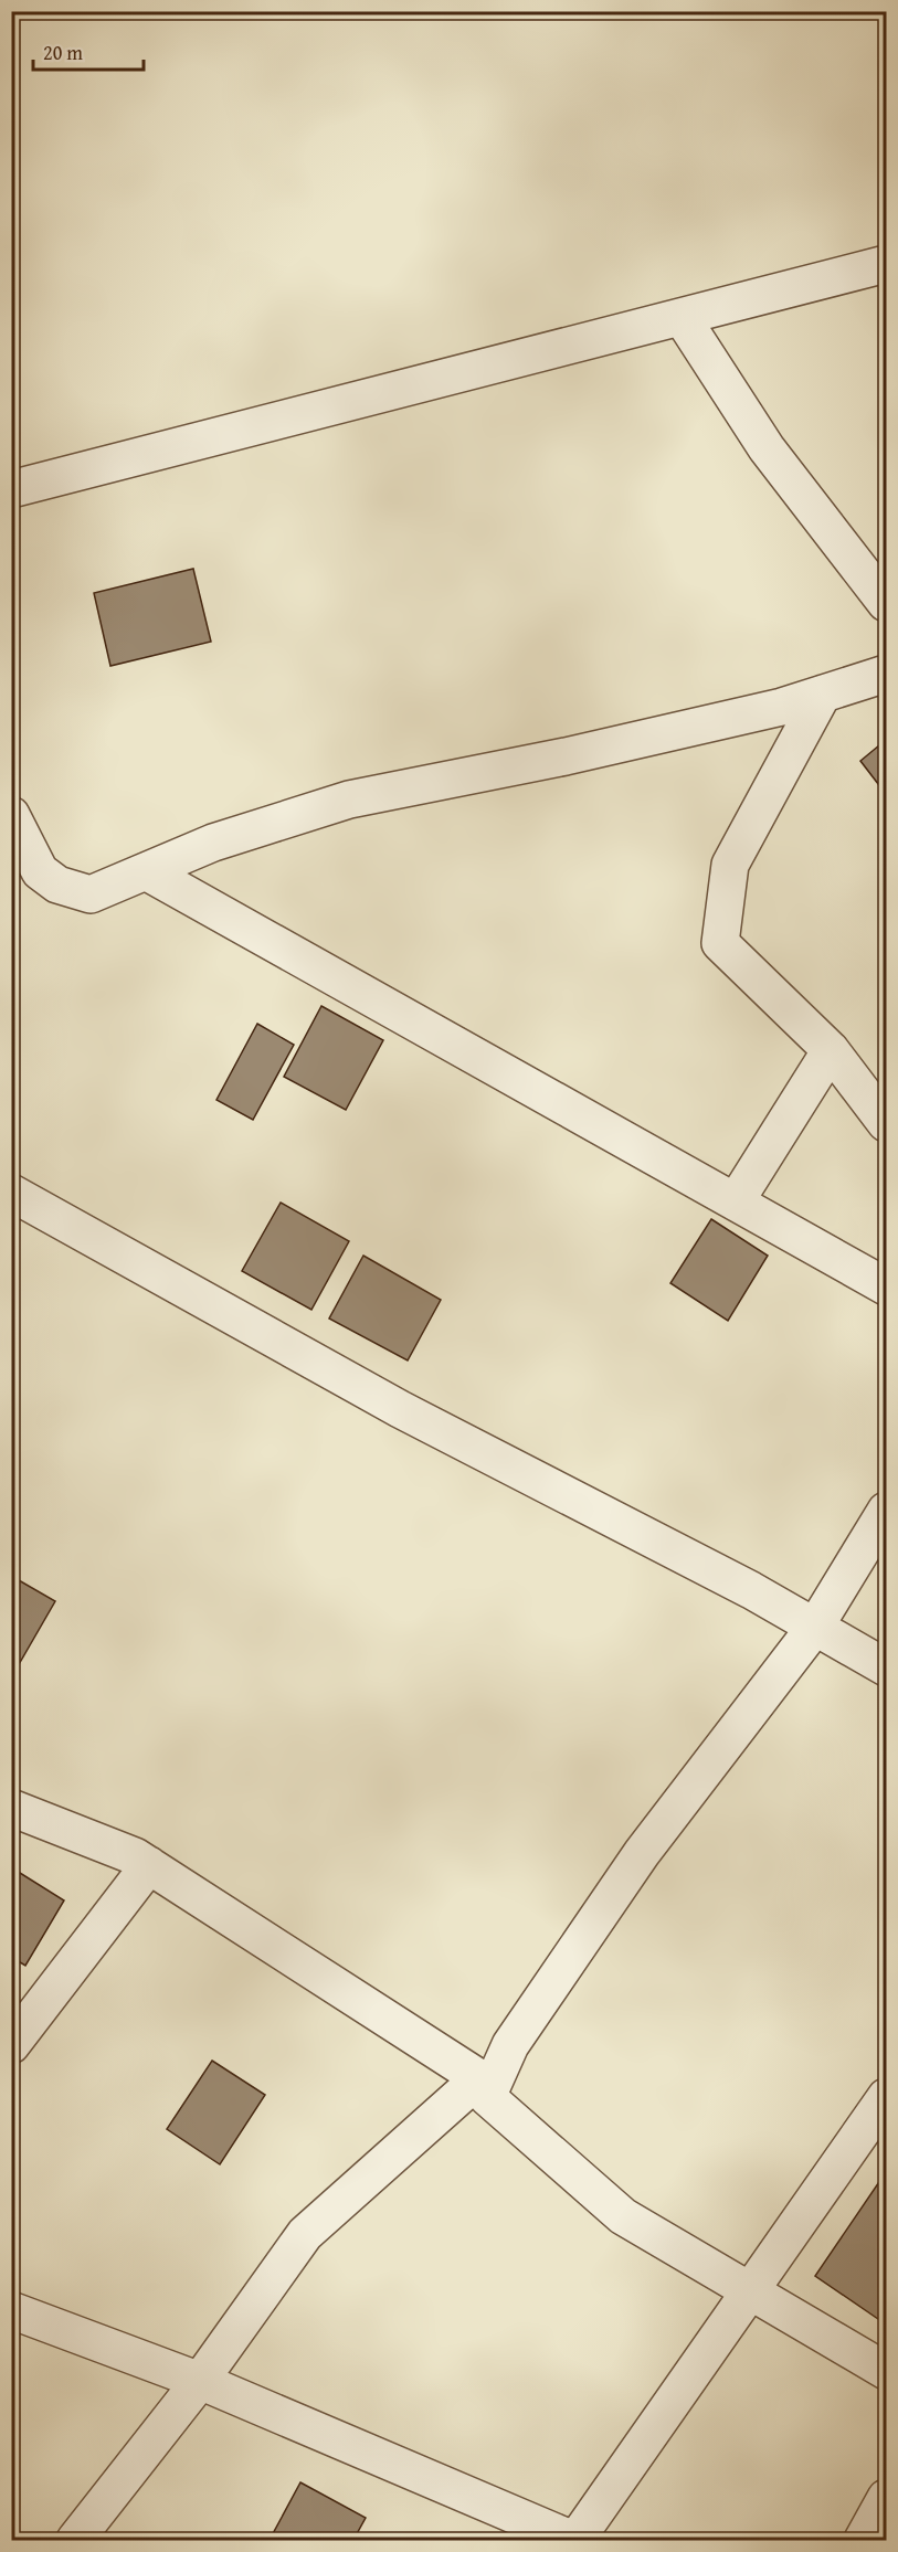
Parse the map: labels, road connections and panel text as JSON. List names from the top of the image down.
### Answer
{
  "scale_bar": "20 m"
}
